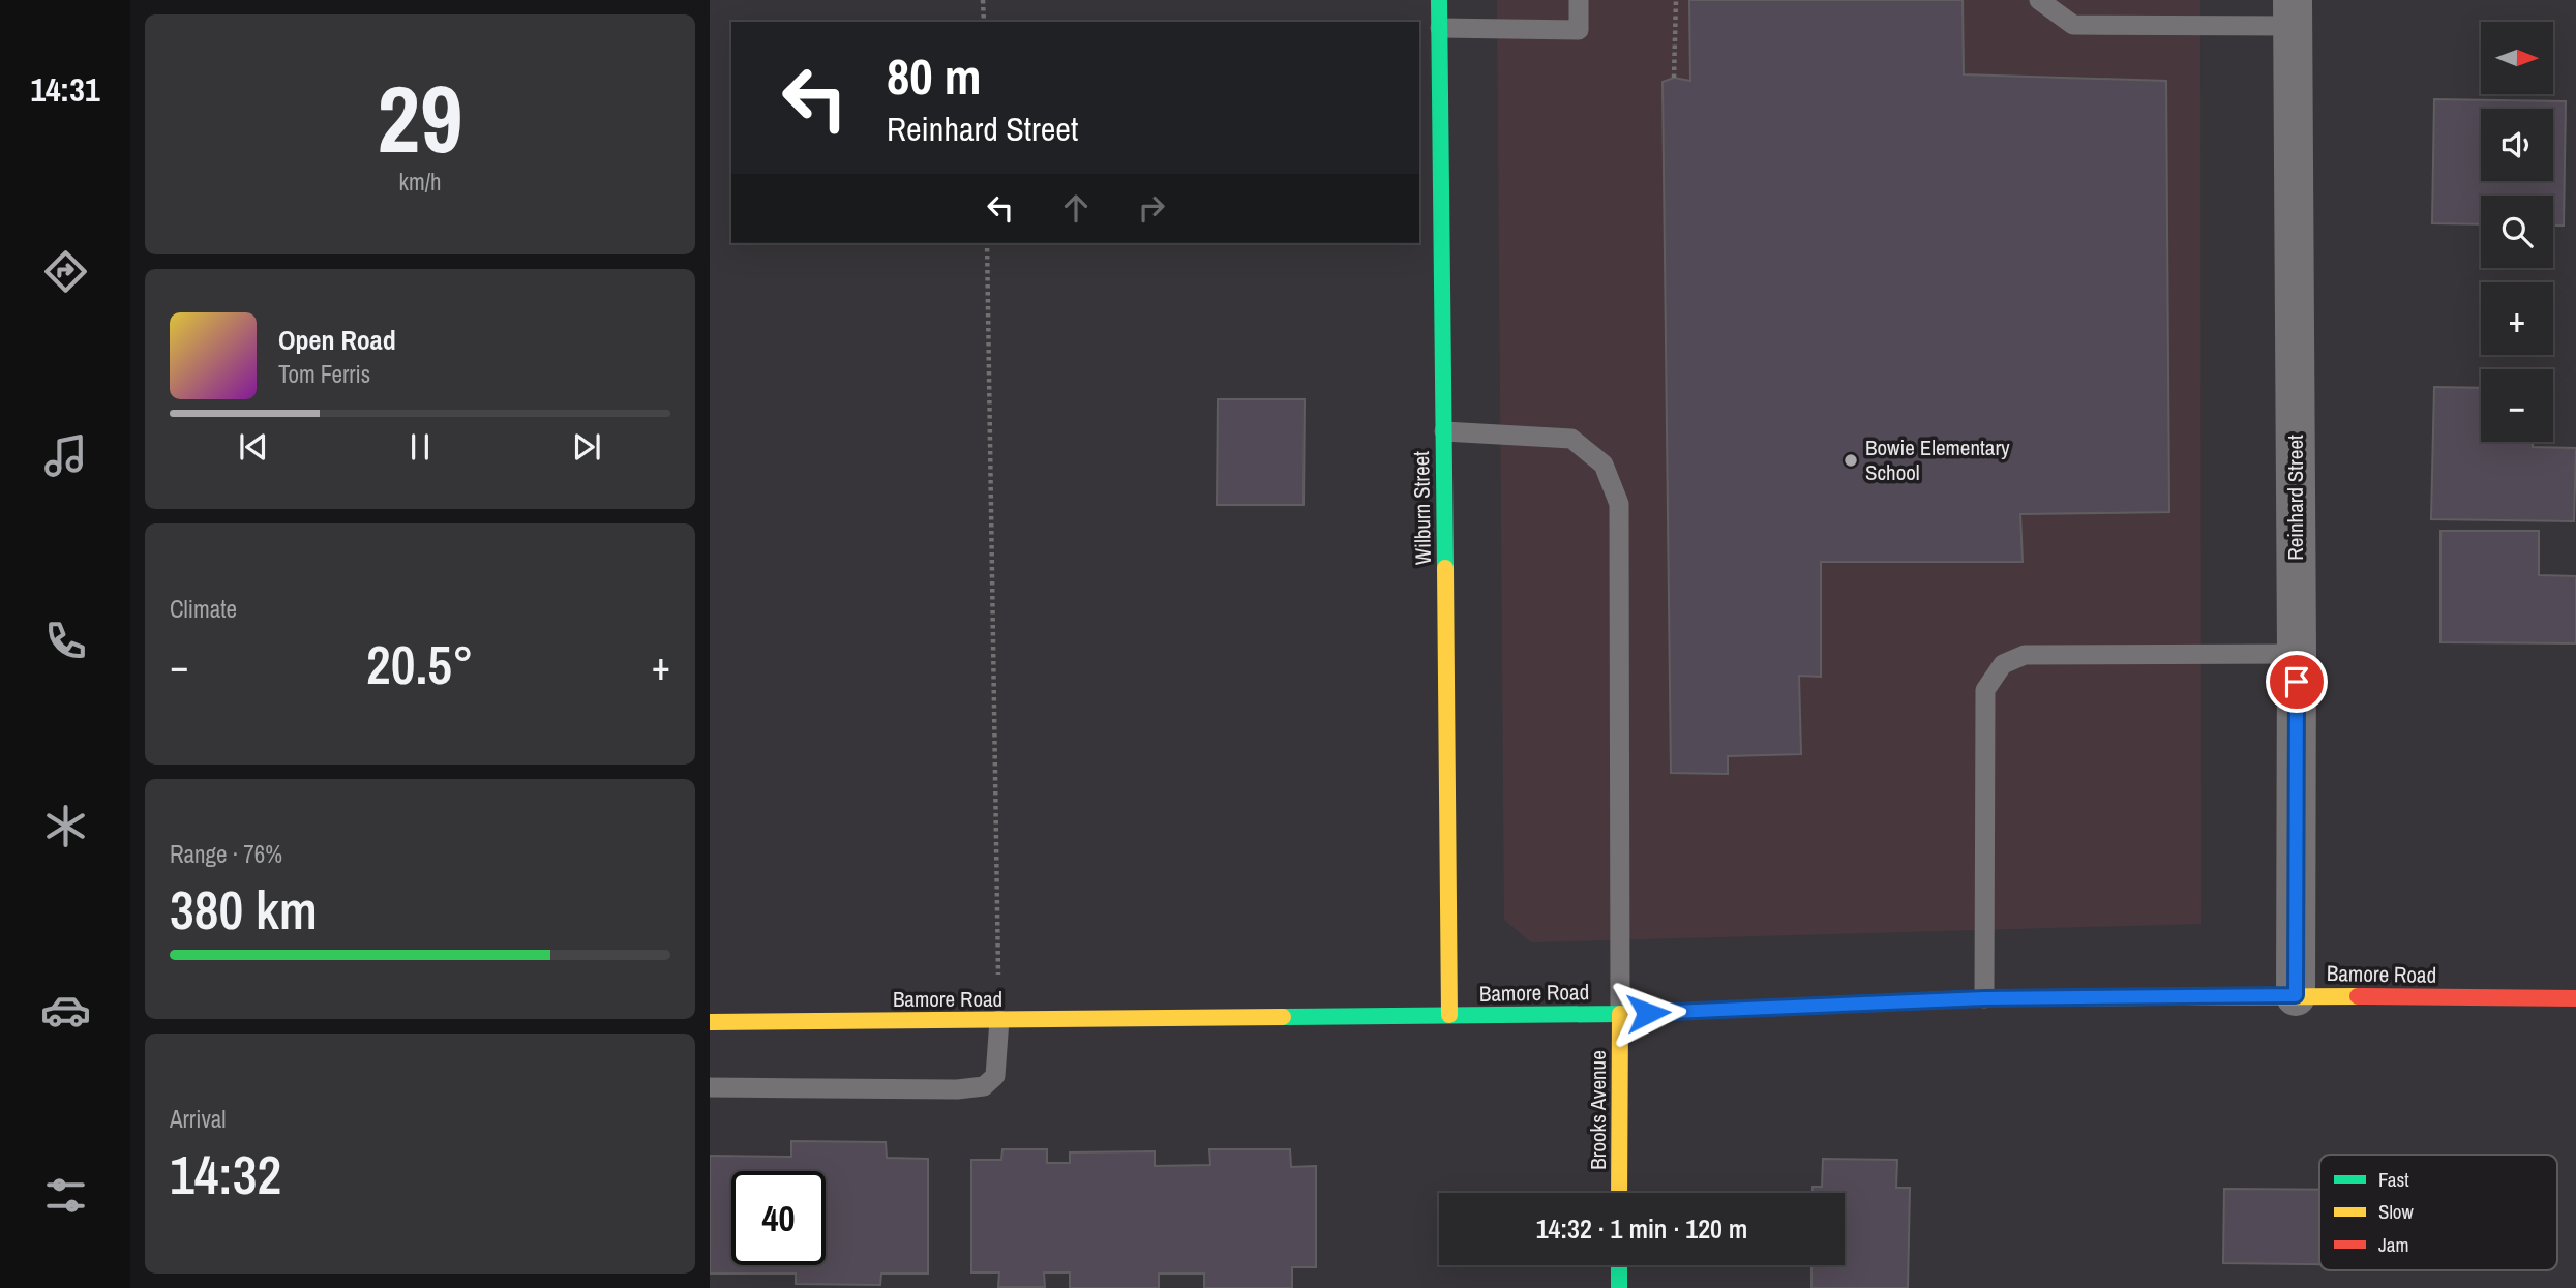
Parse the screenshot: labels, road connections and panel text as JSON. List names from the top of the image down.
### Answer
{
  "streets": {
    "street": [
      "Reinhard Street",
      "Wilburn Street",
      "Bamore Road",
      "Brooks Avenue"
    ]
  },
  "crossings": [
    ["Reinhard Street", "Bamore Road"],
    ["Wilburn Street", "Bamore Road"],
    ["Bamore Road", "Brooks Avenue"]
  ],
  "places": ["Bowie Elementary School"],
  "legend": ["Fast", "Slow", "Jam"],
  "north": "right",
  "page": {
    "tabs": "14:31",
    "tile": [
      ["29", "km/h"],
      "Climate",
      ["Range · 76%", "380 km"],
      ["Arrival", "14:32"]
    ],
    "map_buttons": ["+", "−"],
    "turn": ["80 m", "Reinhard Street"],
    "song": ["Open Road", "Tom Ferris"],
    "heat": ["−", "20.5°", "+"],
    "limit": "40",
    "trip": "14:32 · 1 min · 120 m"
  }
}
